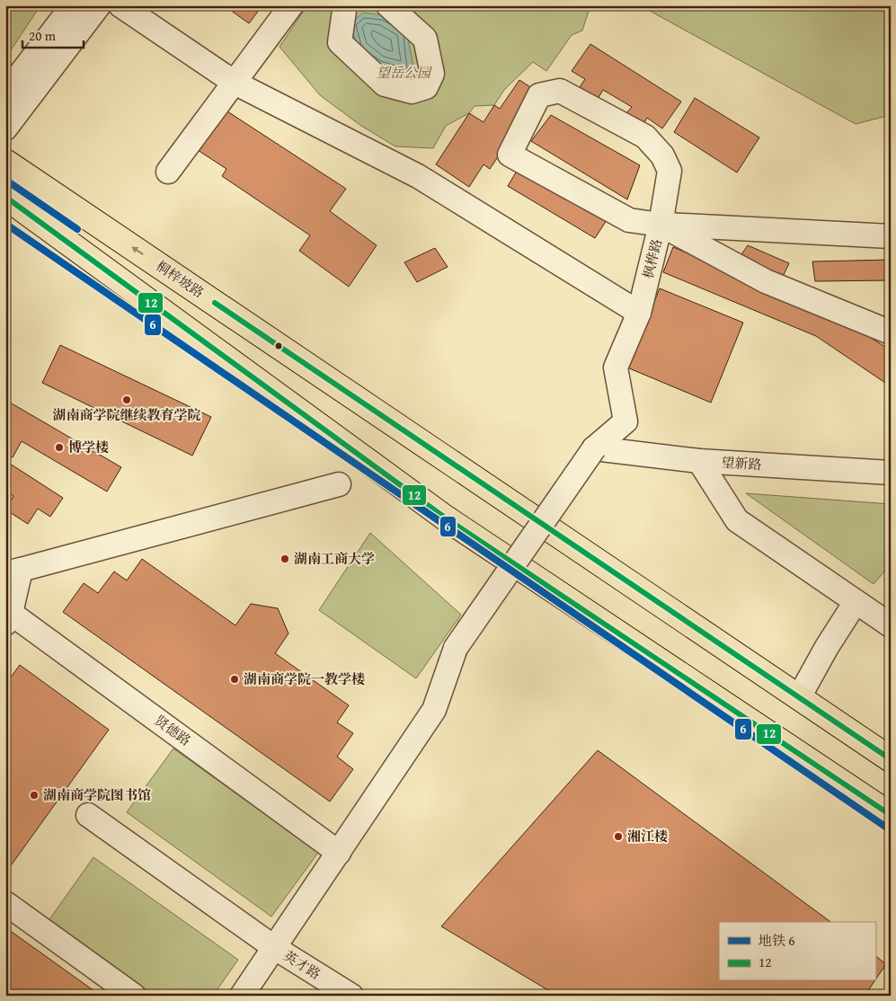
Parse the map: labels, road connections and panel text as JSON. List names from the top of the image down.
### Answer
{
  "streets": {
    "main road": ["桐梓坡路"],
    "street": [
      "枫桦路",
      "望新路",
      "贤德路",
      "英才路"
    ]
  },
  "crossings": [
    ["枫桦路", "望新路"]
  ],
  "parks": ["望岳公园"],
  "places": [
    "湖南商学院继续教育学院",
    "博学楼",
    "湖南工商大学",
    "湖南商学院一教学楼",
    "湖南商学院图书馆",
    "湘江楼"
  ],
  "lines": ["metro line 6", "transit line 12"],
  "legend": ["地铁 6", "12"],
  "scale_bar": "20 m"
}
